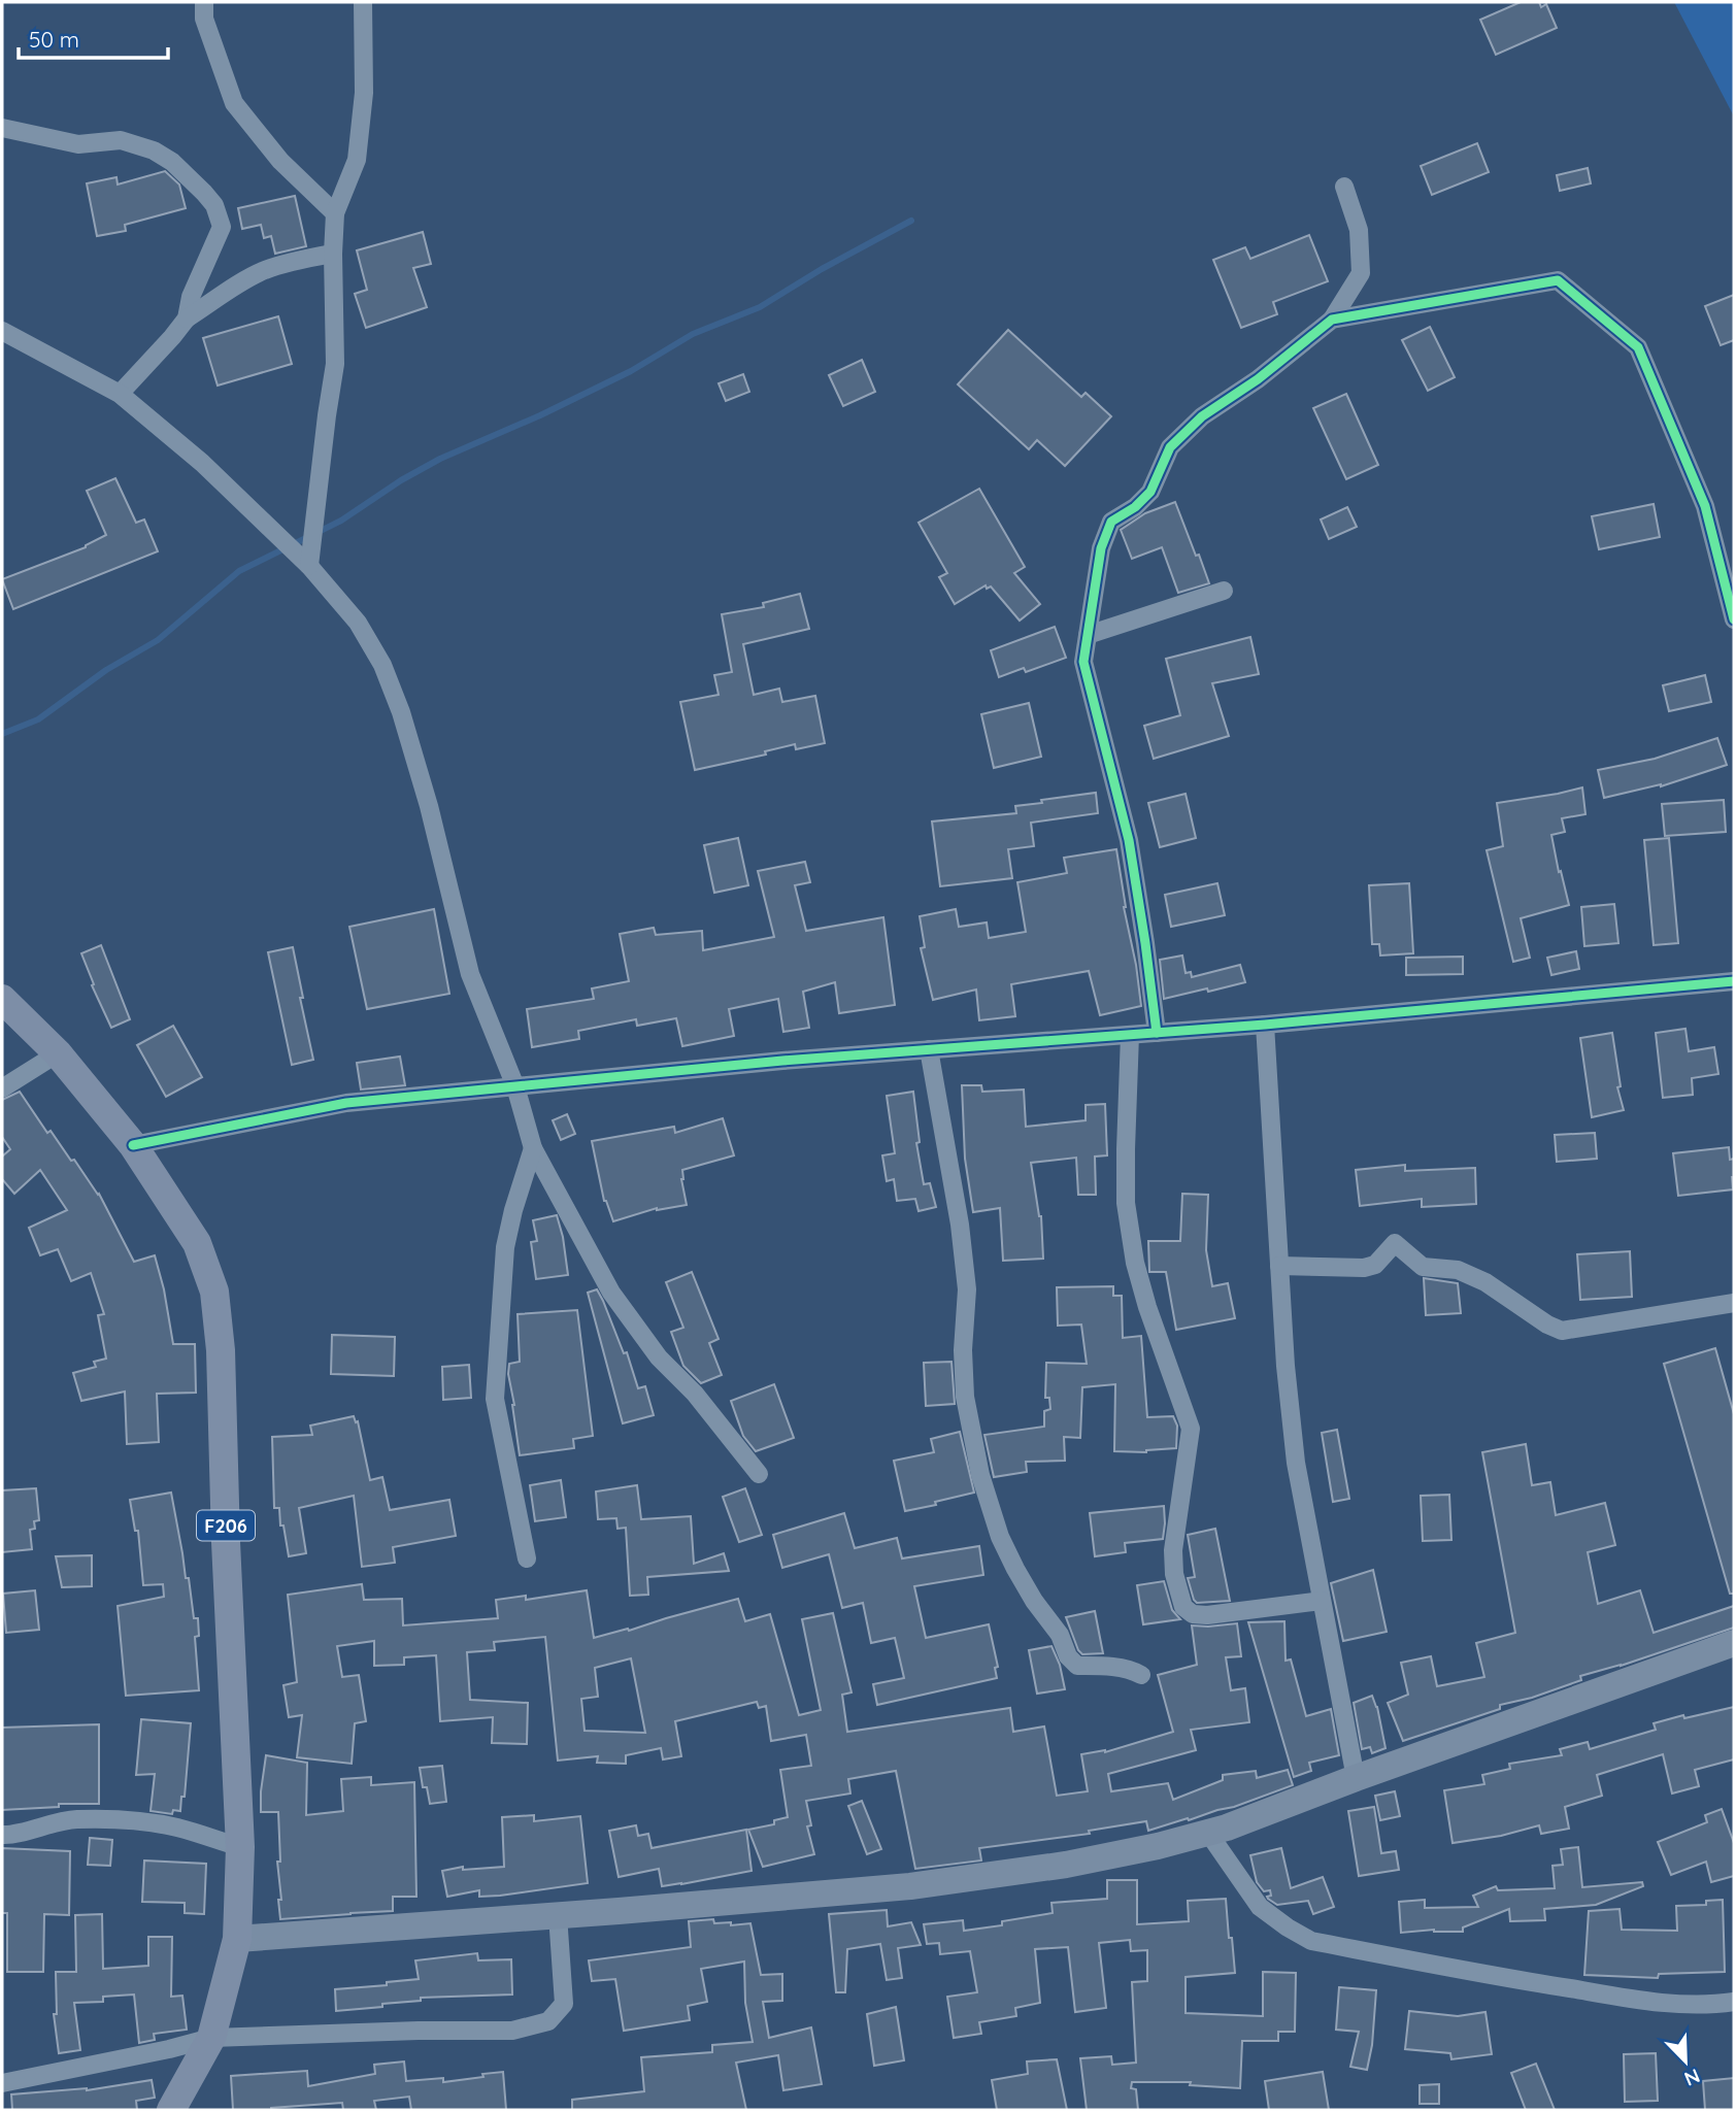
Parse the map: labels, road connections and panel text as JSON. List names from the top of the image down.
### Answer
{
  "streets": {
    "main road": ["F206"]
  },
  "scale_bar": "50 m",
  "north": "bottom right"
}
